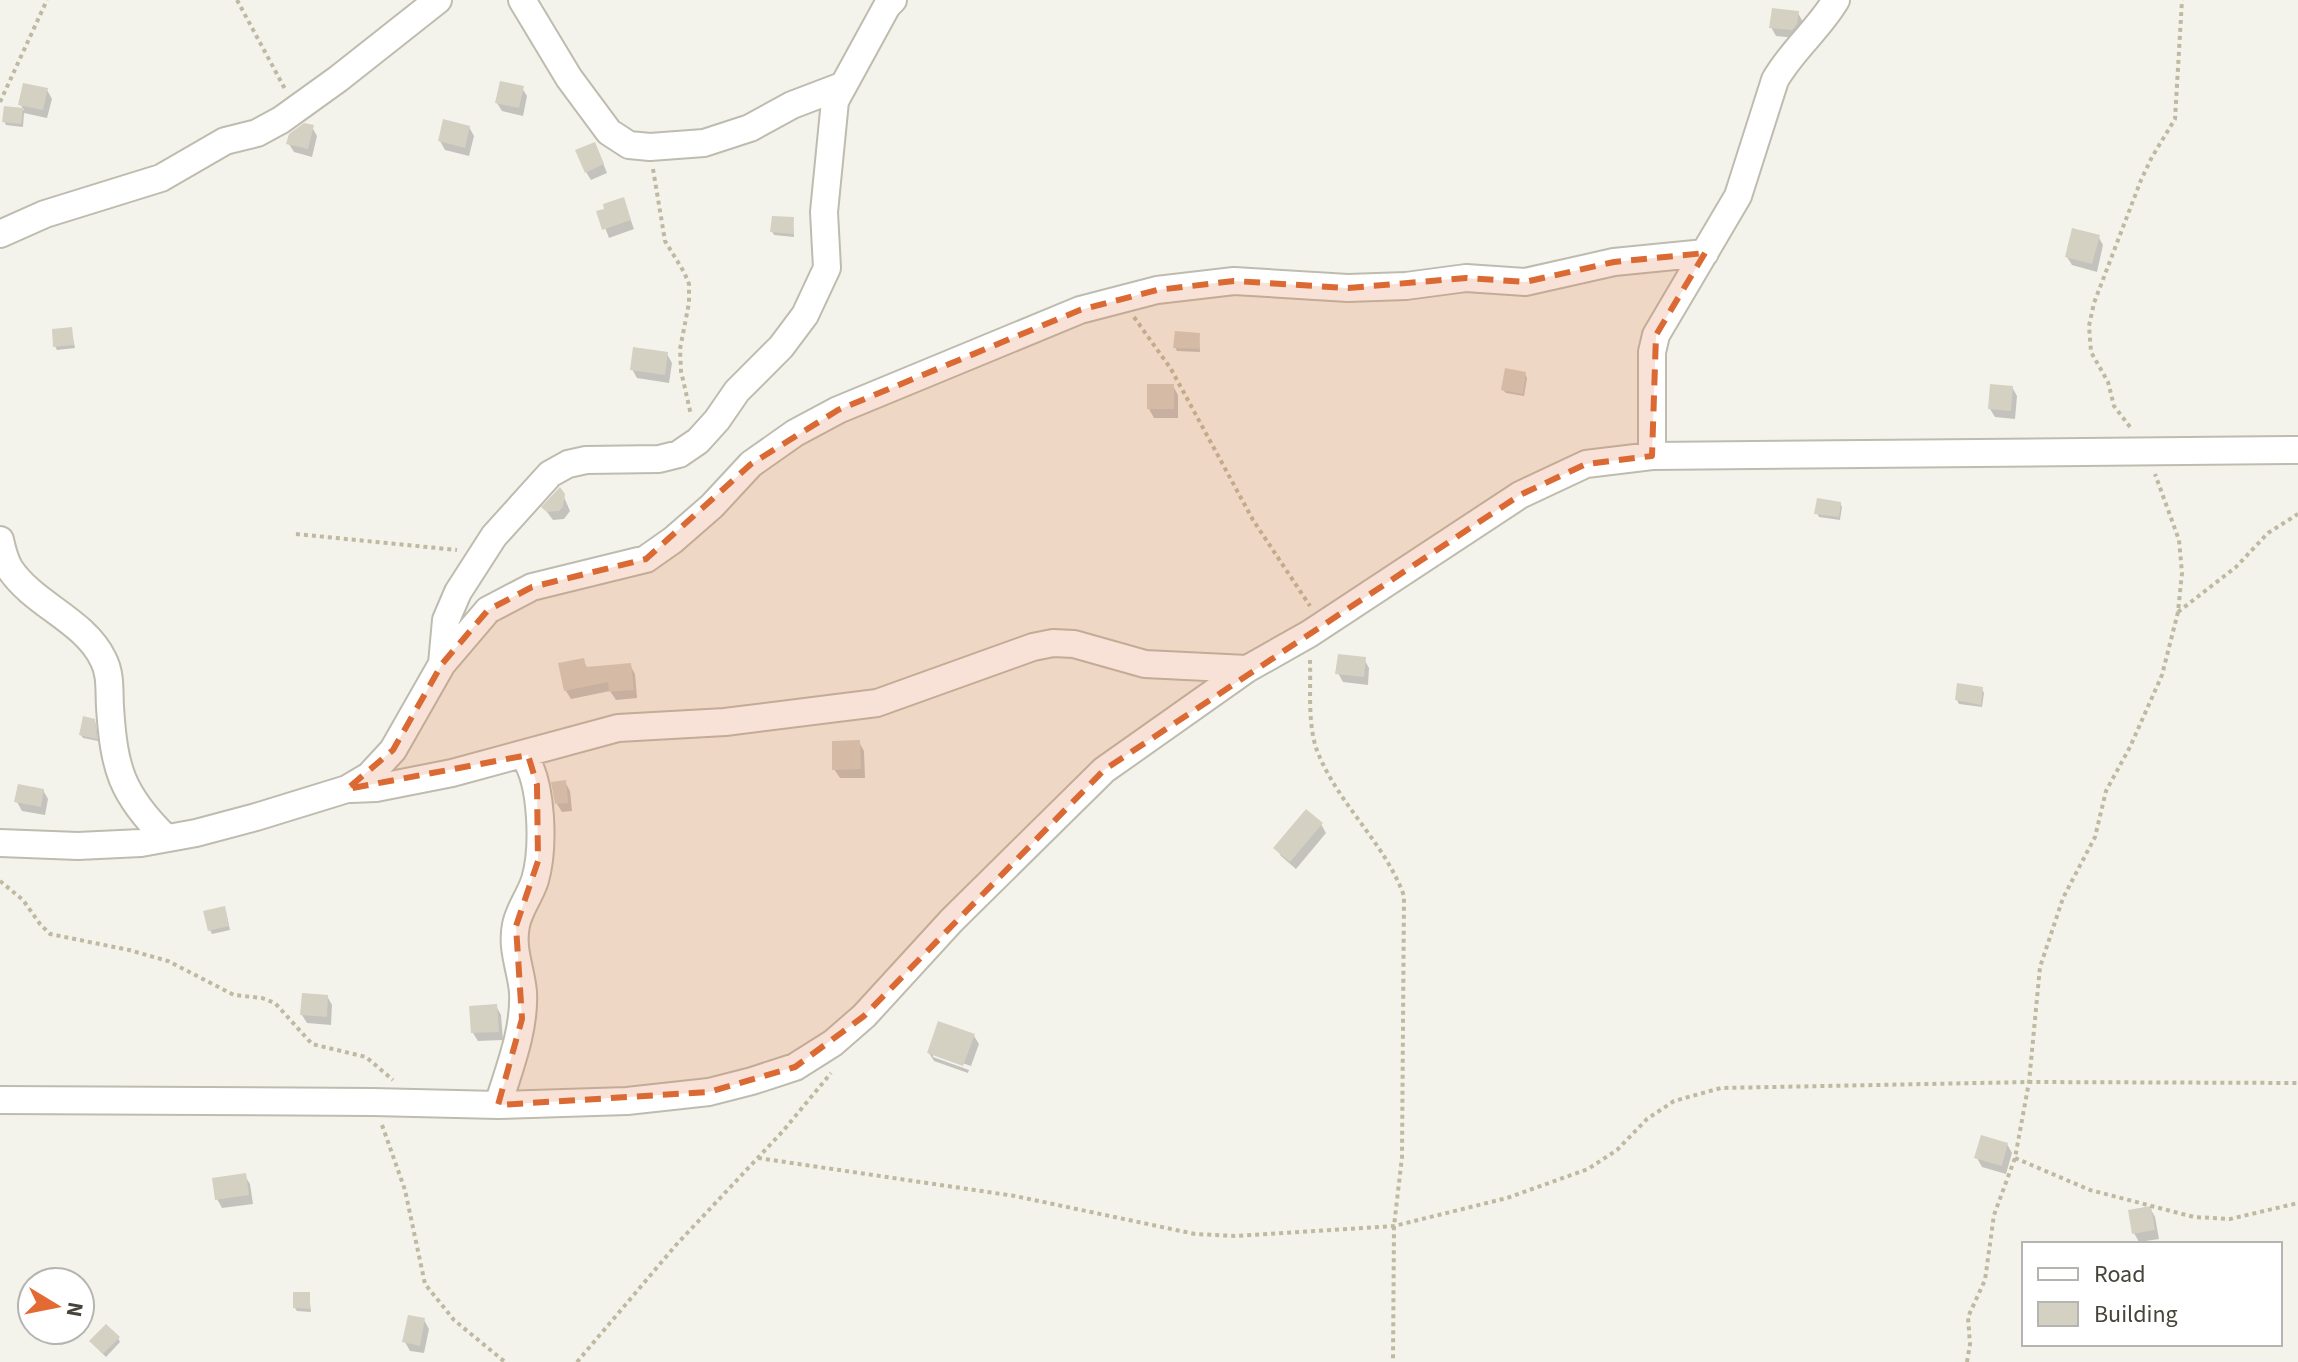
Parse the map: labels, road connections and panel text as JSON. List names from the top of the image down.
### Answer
{
  "legend": ["Road", "Building"],
  "north": "right"
}
